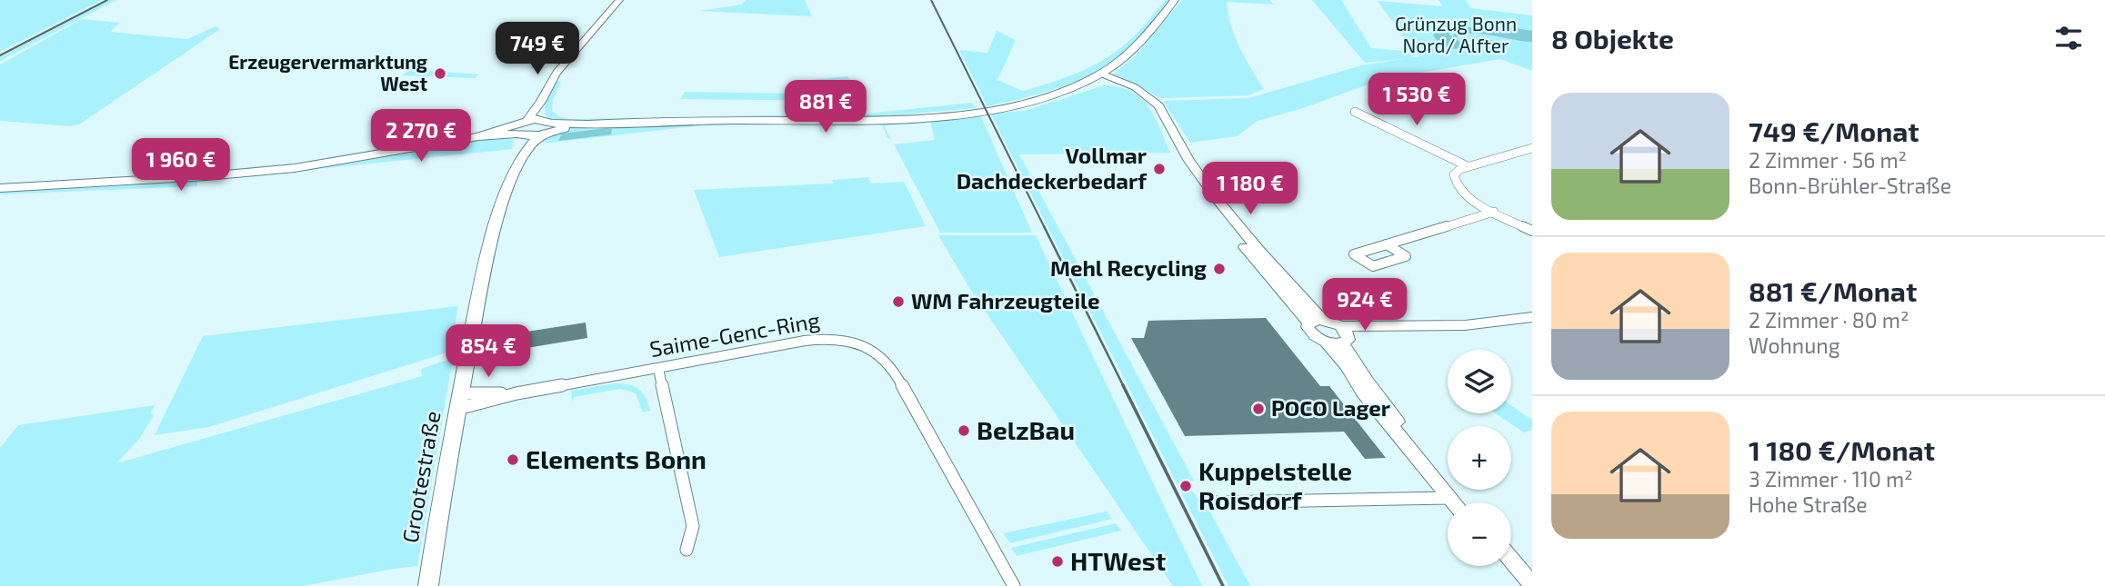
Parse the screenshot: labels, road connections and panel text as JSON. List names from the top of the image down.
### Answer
{
  "streets": {
    "main road": ["Grootestraße"],
    "street": ["Saime-Genc-Ring"]
  },
  "crossings": [
    ["Saime-Genc-Ring", "Grootestraße"]
  ],
  "parks": ["Grünzug Bonn Nord/ Alfter"],
  "places": [
    "Erzeugervermarktung West",
    "Vollmar Dachdeckerbedarf",
    "Mehl Recycling",
    "WM Fahrzeugteile",
    "POCO Lager",
    "BelzBau",
    "Elements Bonn",
    "Kuppelstelle Roisdorf",
    "HTWest"
  ],
  "page": {
    "heading": "8 Objekte",
    "price": [
      "749 €",
      "1 530 €",
      "881 €",
      "2 270 €",
      "1 960 €",
      "1 180 €",
      "924 €",
      "854 €"
    ],
    "list": [
      {
        "name": "749 €/Monat",
        "note": "2 Zimmer · 56 m² · Bonn-Brühler-Straße"
      },
      {
        "name": "881 €/Monat",
        "note": "2 Zimmer · 80 m² · Wohnung"
      },
      {
        "name": "1 180 €/Monat",
        "note": "3 Zimmer · 110 m² · Hohe Straße"
      }
    ],
    "map_buttons": ["+", "−"]
  }
}
